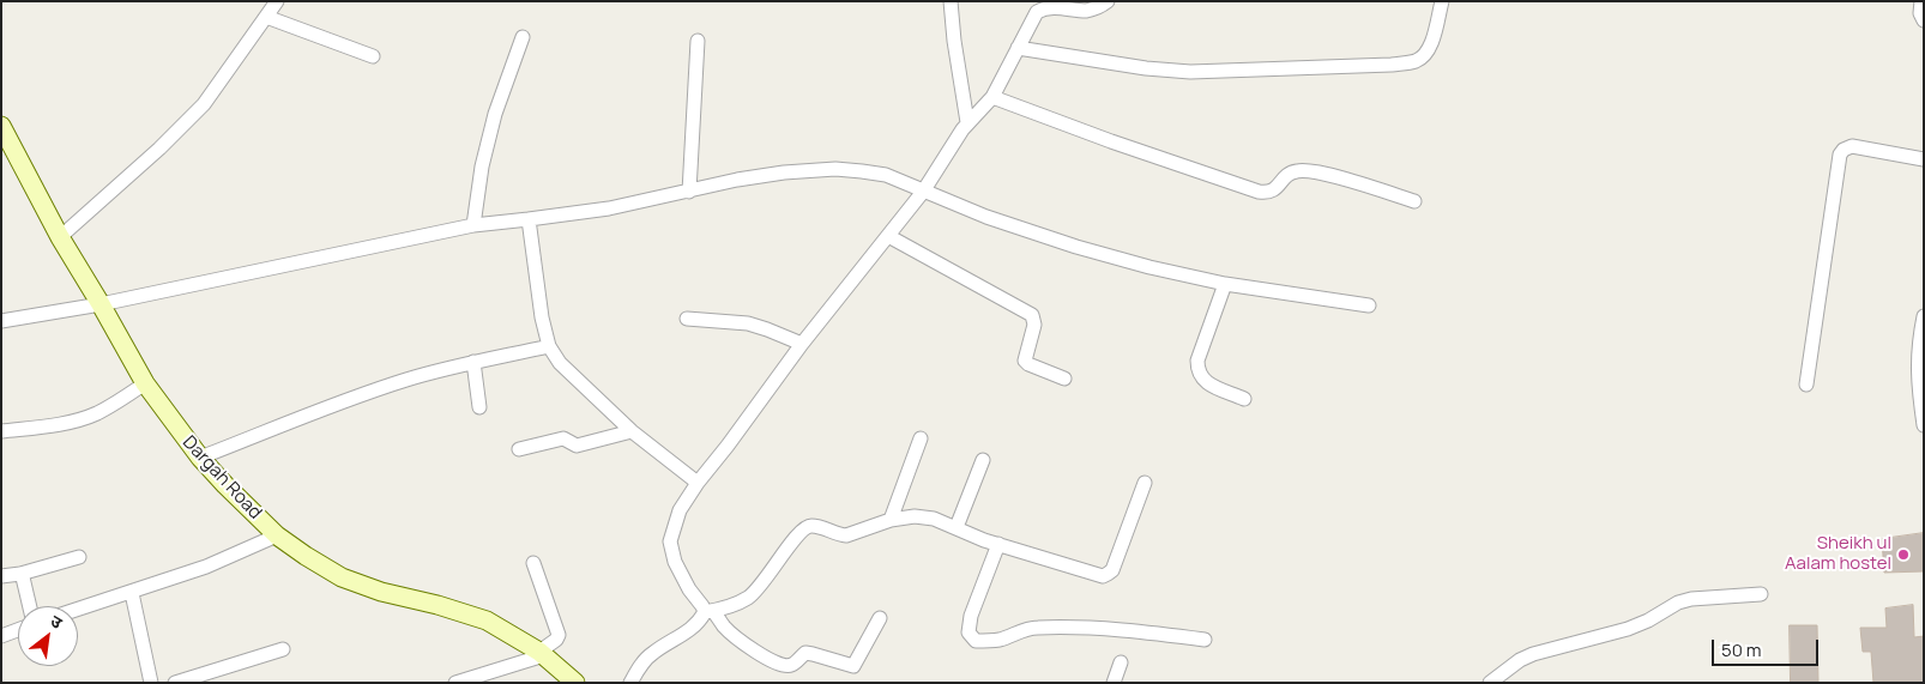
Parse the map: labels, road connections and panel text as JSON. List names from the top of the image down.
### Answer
{
  "streets": {
    "street": ["Dargah Road"]
  },
  "places": ["Sheikh ul Aalam hostel"],
  "scale_bar": "50 m",
  "north": "top right"
}
